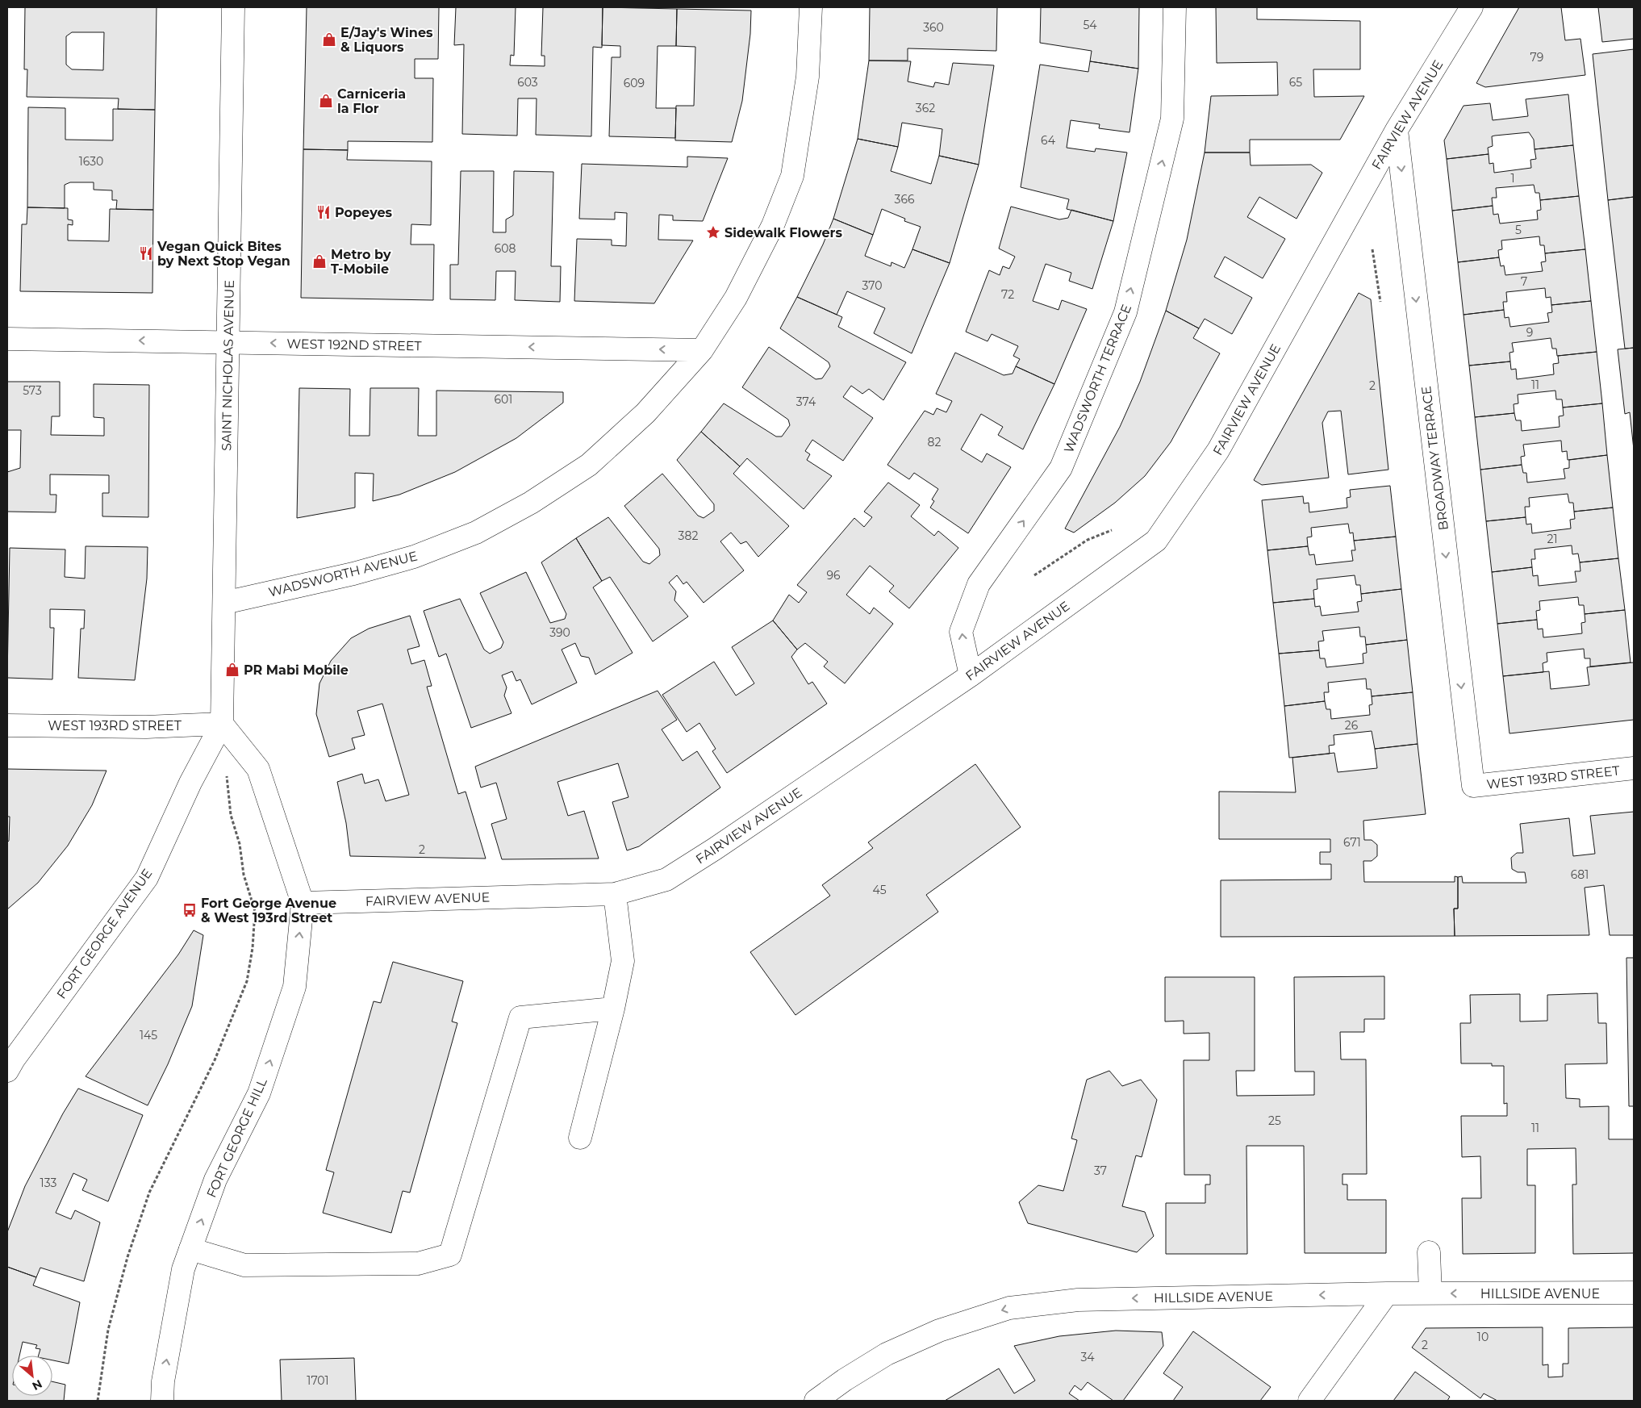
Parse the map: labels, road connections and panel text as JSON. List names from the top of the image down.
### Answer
{
  "streets": {
    "street": [
      "FAIRVIEW AVENUE",
      "WEST 192ND STREET",
      "SAINT NICHOLAS AVENUE",
      "WADSWORTH TERRACE",
      "BROADWAY TERRACE",
      "WADSWORTH AVENUE",
      "WEST 193RD STREET",
      "FORT GEORGE AVENUE",
      "FORT GEORGE HILL",
      "HILLSIDE AVENUE"
    ]
  },
  "crossings": [
    ["FAIRVIEW AVENUE", "WADSWORTH TERRACE"],
    ["FAIRVIEW AVENUE", "BROADWAY TERRACE"],
    ["FAIRVIEW AVENUE", "FORT GEORGE HILL"],
    ["WEST 192ND STREET", "SAINT NICHOLAS AVENUE"],
    ["WEST 192ND STREET", "WADSWORTH AVENUE"],
    ["SAINT NICHOLAS AVENUE", "WADSWORTH AVENUE"],
    ["SAINT NICHOLAS AVENUE", "WEST 193RD STREET"],
    ["SAINT NICHOLAS AVENUE", "FORT GEORGE AVENUE"],
    ["SAINT NICHOLAS AVENUE", "FORT GEORGE HILL"],
    ["BROADWAY TERRACE", "WEST 193RD STREET"],
    ["WEST 193RD STREET", "FORT GEORGE AVENUE"],
    ["WEST 193RD STREET", "FORT GEORGE HILL"],
    ["FORT GEORGE AVENUE", "FORT GEORGE HILL"]
  ],
  "one_way": [
    "WEST 192ND STREET",
    "WADSWORTH TERRACE",
    "BROADWAY TERRACE",
    "FORT GEORGE HILL",
    "HILLSIDE AVENUE"
  ],
  "places": {
    "shop": [
      "E/Jay's Wines & Liquors",
      "Carniceria la Flor",
      "Metro by T-Mobile",
      "PR Mabi Mobile"
    ],
    "restaurant": ["Popeyes", "Vegan Quick Bites by Next Stop Vegan"],
    "place": ["Sidewalk Flowers"],
    "bus stop": ["Fort George Avenue & West 193rd Street"]
  },
  "house_numbers": [
    "54",
    "360",
    "79",
    "603",
    "65",
    "609",
    "362",
    "64",
    "1630",
    "1",
    "366",
    "5",
    "608",
    "7",
    "370",
    "72",
    "9",
    "11",
    "2",
    "573",
    "601",
    "374",
    "82",
    "382",
    "21",
    "96",
    "390",
    "26",
    "671",
    "2",
    "681",
    "45",
    "145",
    "25",
    "11",
    "37",
    "133",
    "10",
    "2",
    "34",
    "1701"
  ],
  "north": "bottom right"
}
